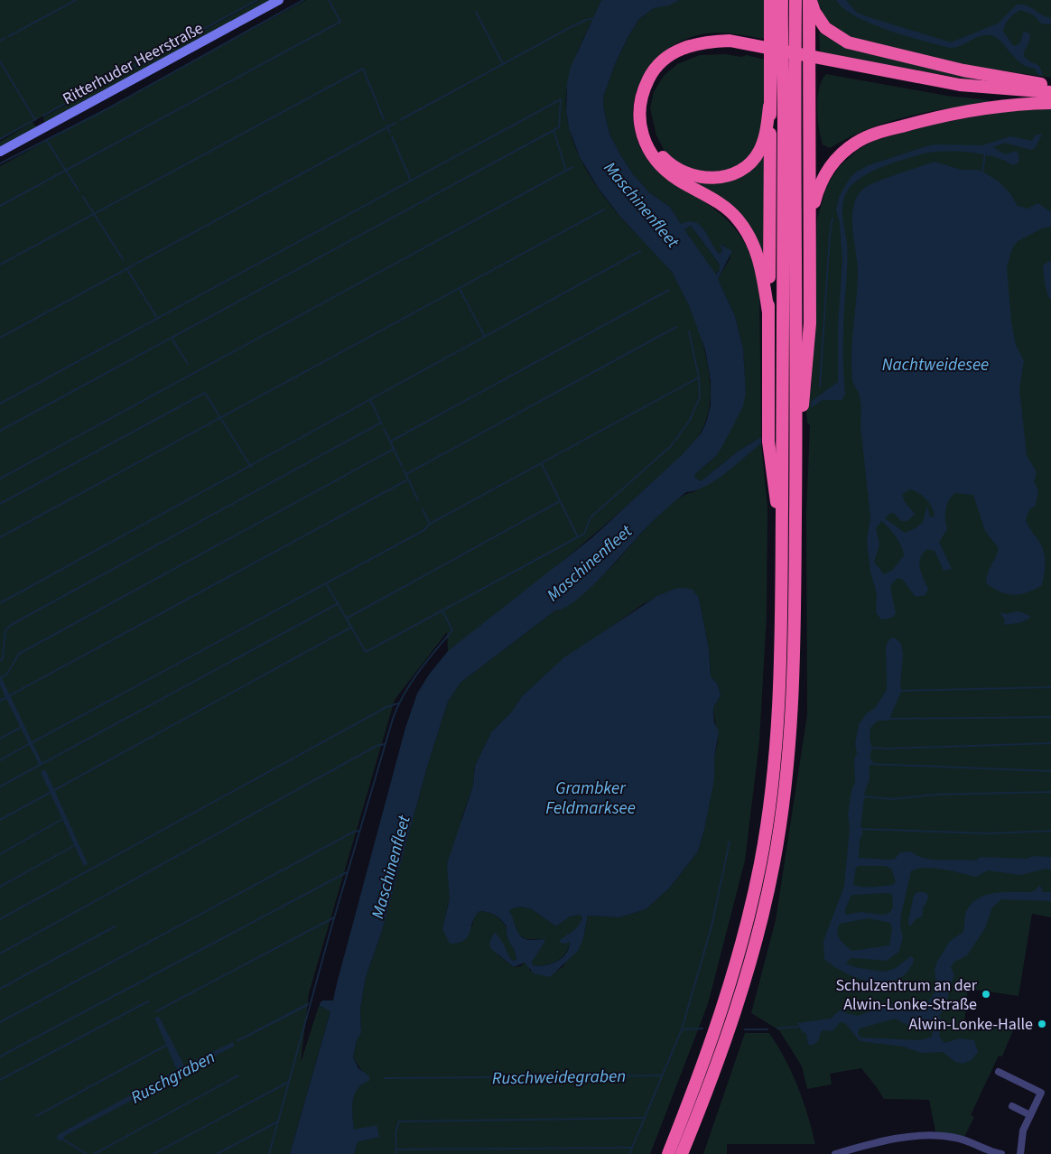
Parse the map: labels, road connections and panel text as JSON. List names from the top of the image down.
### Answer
{
  "streets": {
    "main road": ["Ritterhuder Heerstraße"]
  },
  "water": [
    "Maschinenfleet",
    "Nachtweidesee",
    "Grambker Feldmarksee",
    "Ruschgraben",
    "Ruschweidegraben"
  ],
  "places": ["Schulzentrum an der Alwin-Lonke-Straße", "Alwin-Lonke-Halle"]
}
